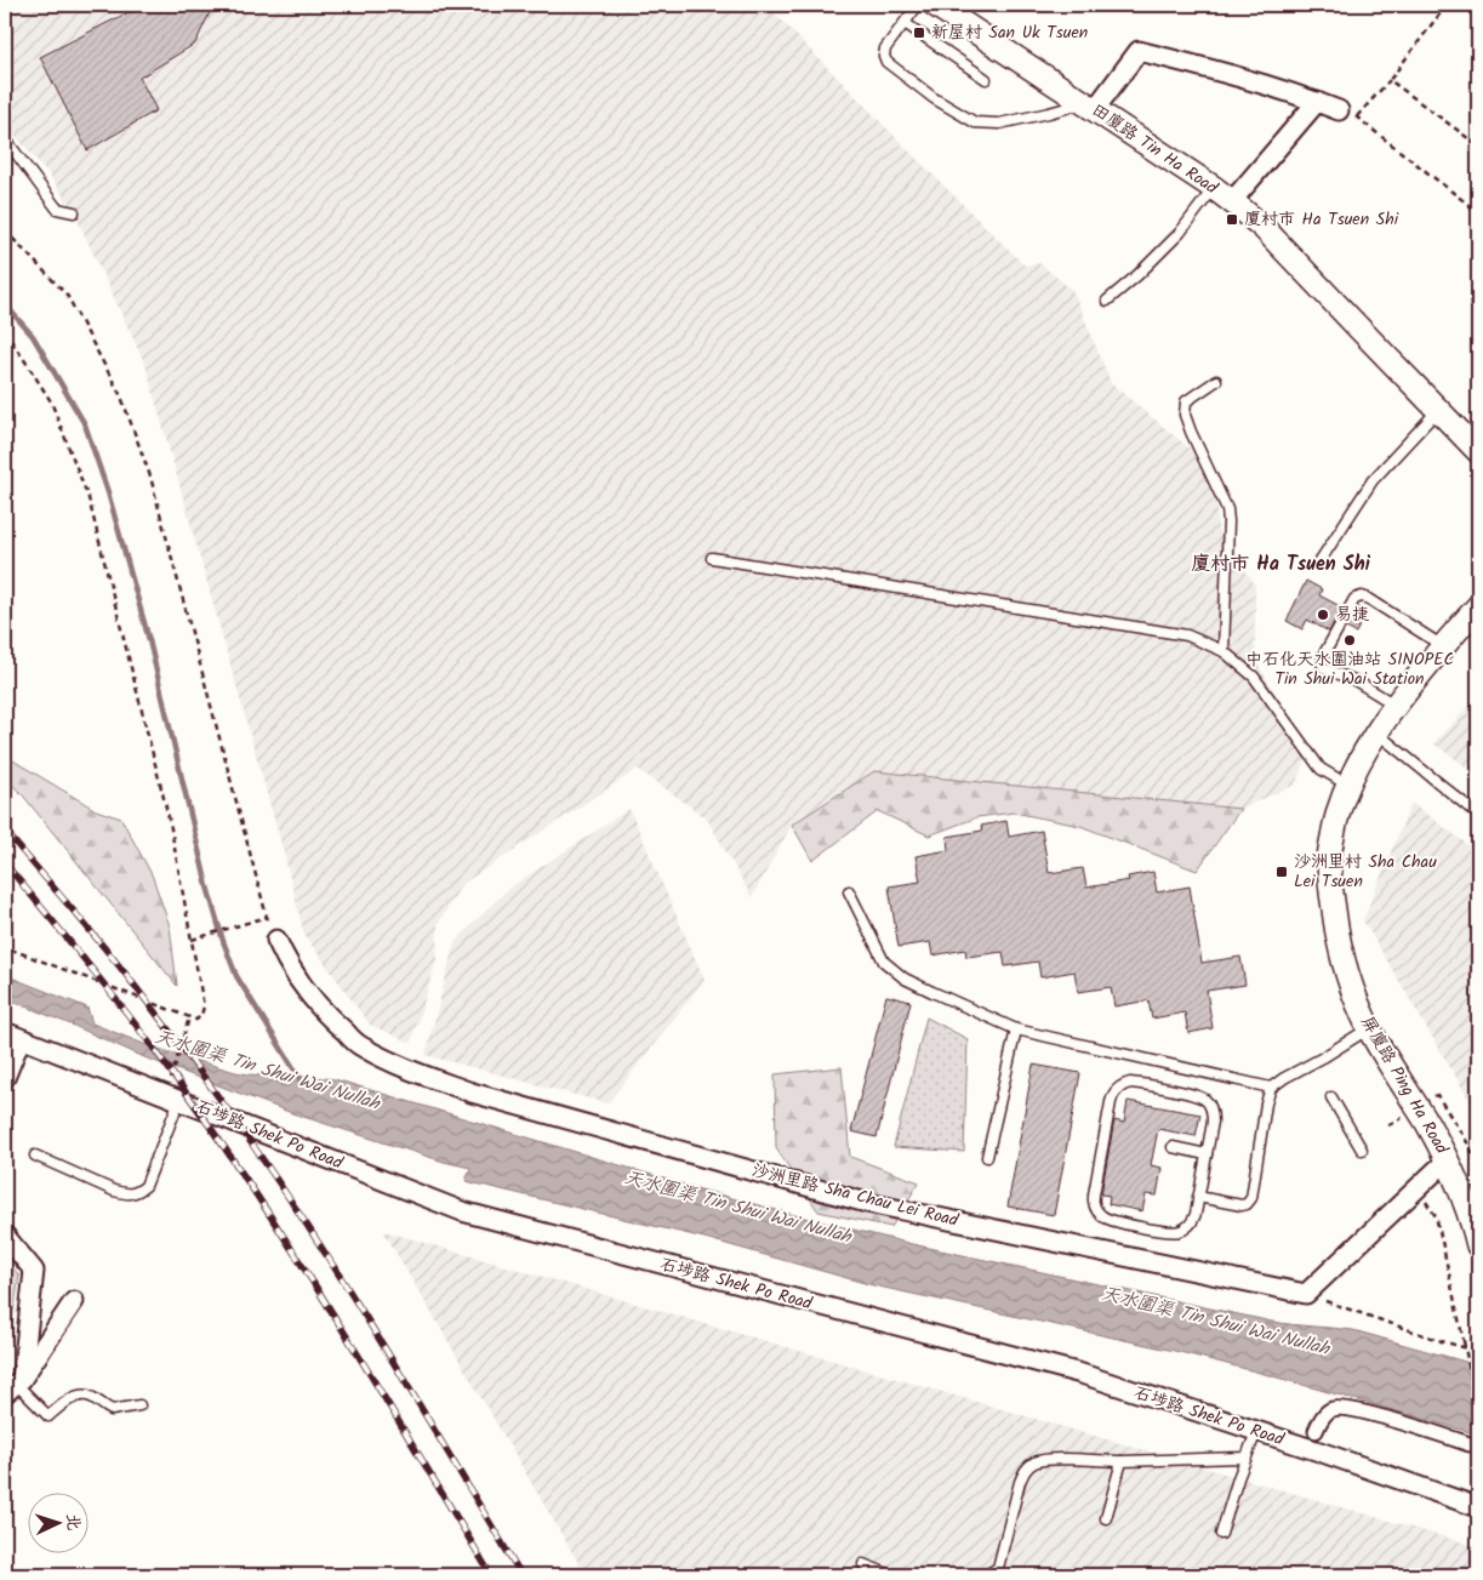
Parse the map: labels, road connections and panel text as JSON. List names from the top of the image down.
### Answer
{
  "streets": {
    "street": [
      "田廈路 Tin Ha Road",
      "屏廈路 Ping Ha Road",
      "石埗路 Shek Po Road",
      "沙洲里路 Sha Chau Lei Road"
    ]
  },
  "districts": ["廈村市 Ha Tsuen Shi"],
  "water": ["天水圍渠 Tin Shui Wai Nullah"],
  "places": {
    "transit": ["新屋村 San Uk Tsuen", "廈村市 Ha Tsuen Shi", "沙洲里村 Sha Chau Lei Tsuen"],
    "other": ["易捷", "中石化天水圍油站 SINOPEC Tin Shui Wai Station"]
  },
  "north": "right"
}
